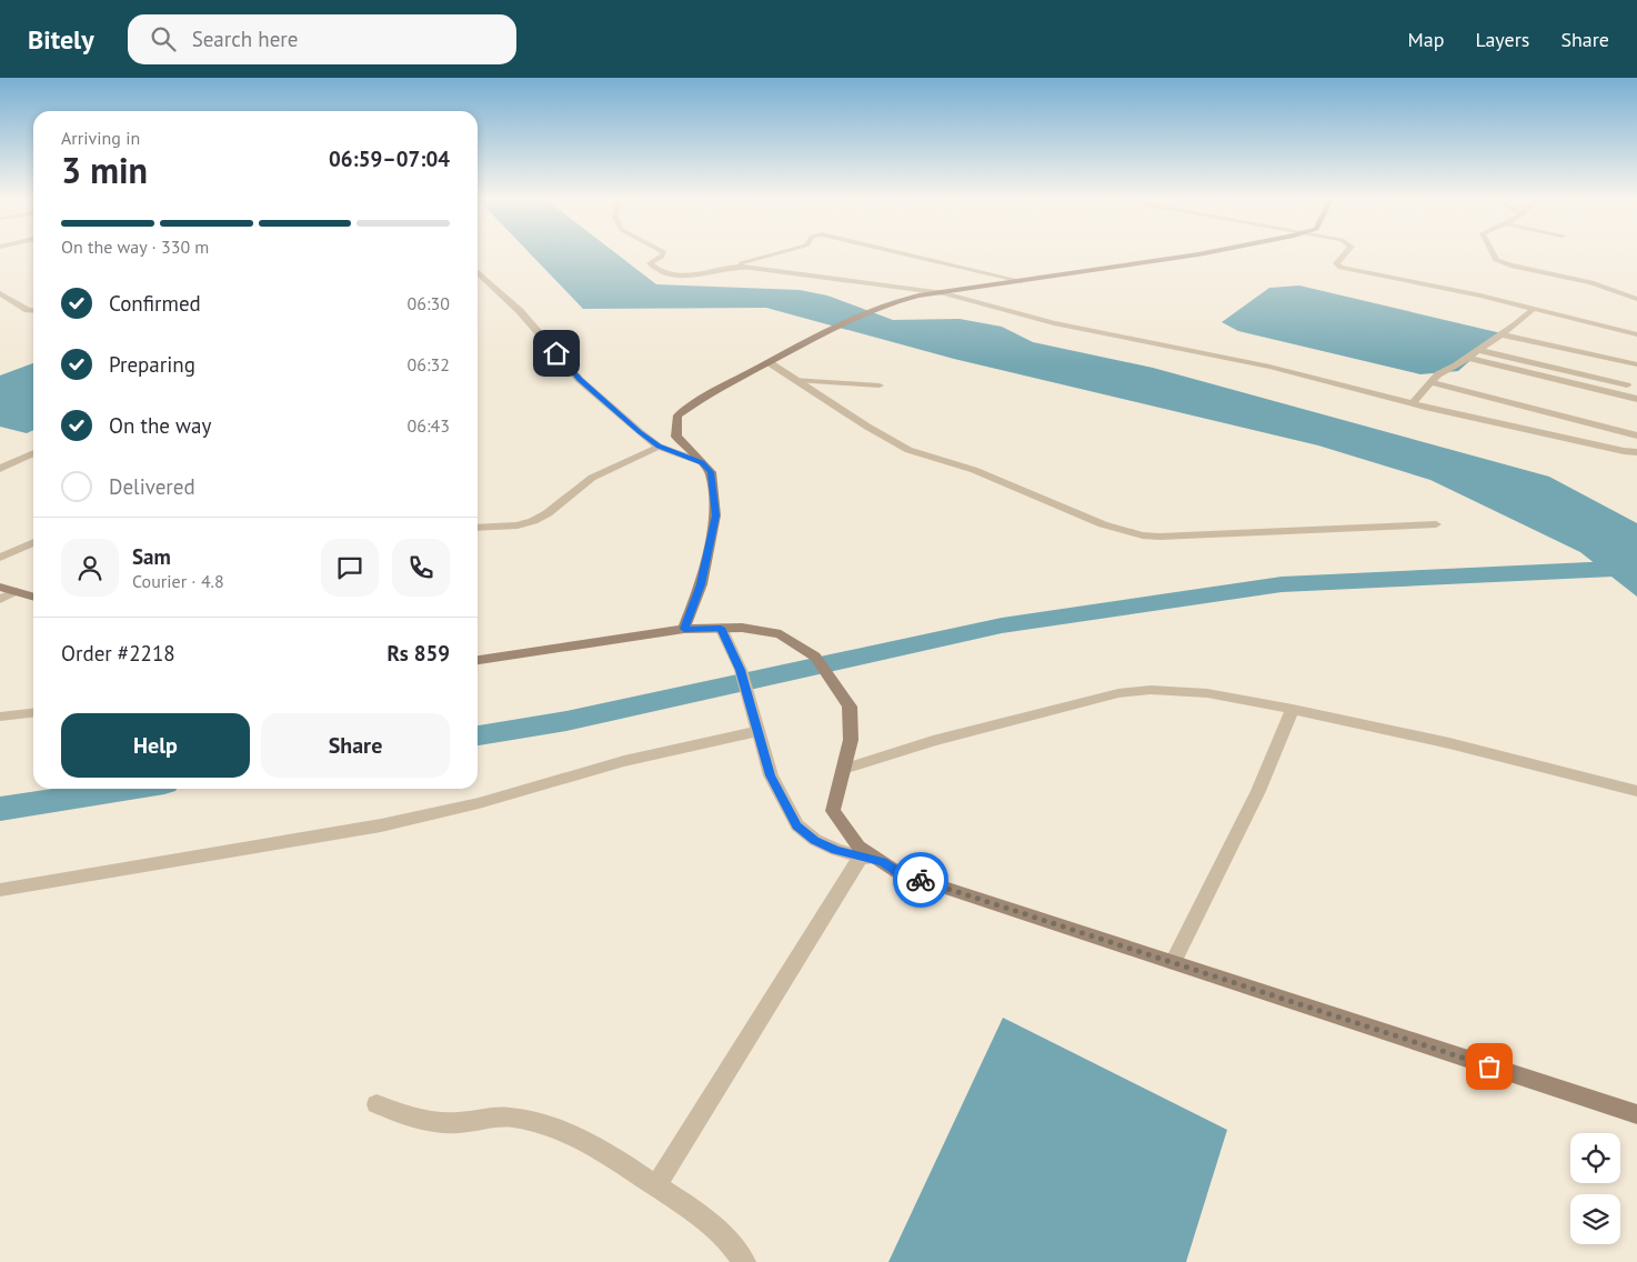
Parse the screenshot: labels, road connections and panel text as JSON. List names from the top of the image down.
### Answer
{
  "page": {
    "header": "Bitely",
    "search": "Search here",
    "nav": ["Map", "Layers", "Share"],
    "heading": ["3 min", "Arriving in", "06:59–07:04"],
    "panel": [
      "Sam",
      "Courier · 4.8",
      "Order #2218",
      "Rs 859"
    ],
    "bar": "On the way · 330 m",
    "list": [
      ["Confirmed", "06:30"],
      ["Preparing", "06:32"],
      ["On the way", "06:43"],
      "Delivered"
    ],
    "buttons": ["Help", "Share"]
  }
}
